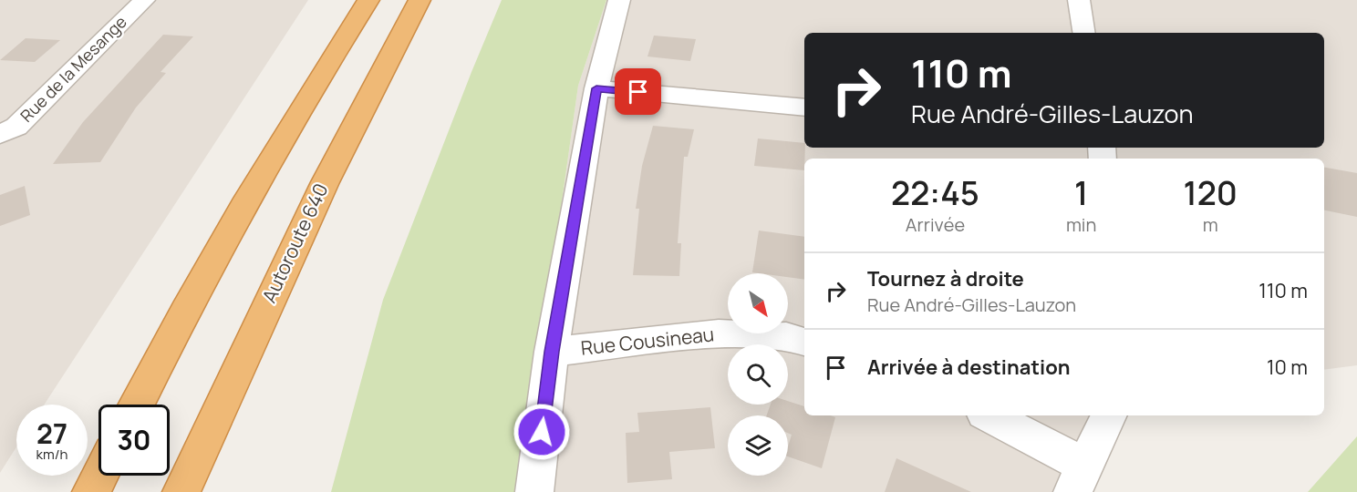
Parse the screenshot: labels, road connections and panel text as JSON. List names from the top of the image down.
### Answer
{
  "streets": {
    "highway": ["Autoroute 640"],
    "street": ["Rue de la Mesange", "Rue Cousineau"]
  },
  "north": "bottom right",
  "page": {
    "turn": ["110 m", "Rue André-Gilles-Lauzon"],
    "eta": [
      "22:45",
      "Arrivée",
      "1",
      "min",
      "120",
      "m"
    ],
    "list": [
      {
        "name": "Tournez à droite",
        "note": "Rue André-Gilles-Lauzon",
        "value": "110 m"
      },
      {
        "name": "Arrivée à destination",
        "value": "10 m"
      }
    ],
    "speed": "27 km/h",
    "limit": "30"
  }
}
